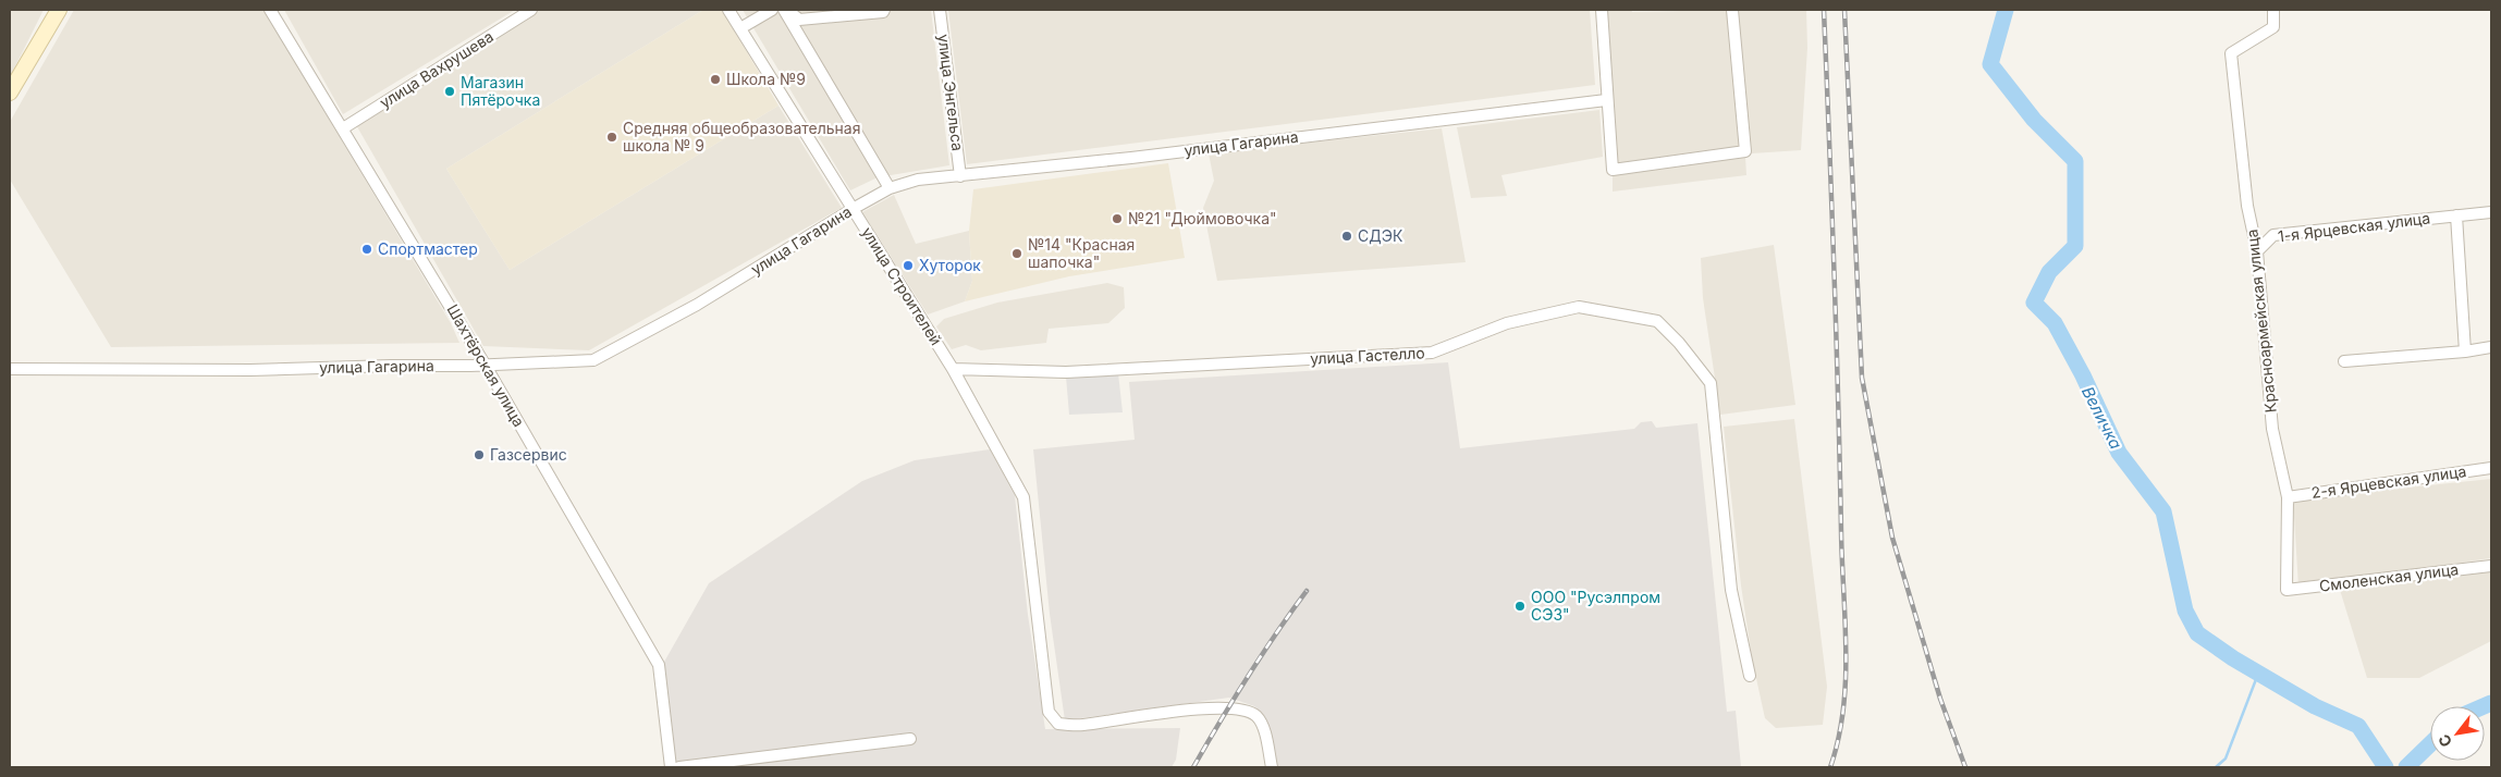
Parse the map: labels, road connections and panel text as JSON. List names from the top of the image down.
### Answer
{
  "streets": {
    "street": [
      "улица Вахрушева",
      "улица Энгельса",
      "улица Гагарина",
      "1-я Ярцевская улица",
      "улица Строителей",
      "Красноармейская улица",
      "улица Гастелло",
      "Шахтёрская улица",
      "2-я Ярцевская улица",
      "Смоленская улица"
    ]
  },
  "crossings": [
    ["улица Вахрушева", "Шахтёрская улица"],
    ["улица Энгельса", "улица Гагарина"],
    ["улица Гагарина", "улица Строителей"],
    ["улица Гагарина", "Шахтёрская улица"],
    ["1-я Ярцевская улица", "Красноармейская улица"],
    ["улица Строителей", "улица Гастелло"],
    ["Красноармейская улица", "2-я Ярцевская улица"],
    ["Красноармейская улица", "Смоленская улица"]
  ],
  "water": ["Величка"],
  "places": [
    "Школа №9",
    "Магазин Пятёрочка",
    "Средняя общеобразовательная школа № 9",
    "№21 \"Дюймовочка\"",
    "СДЭК",
    "Спортмастер",
    "№14 \"Красная шапочка\"",
    "Хуторок",
    "Газсервис",
    "ООО \"Русэлпром СЭЗ\""
  ],
  "north": "bottom left"
}
